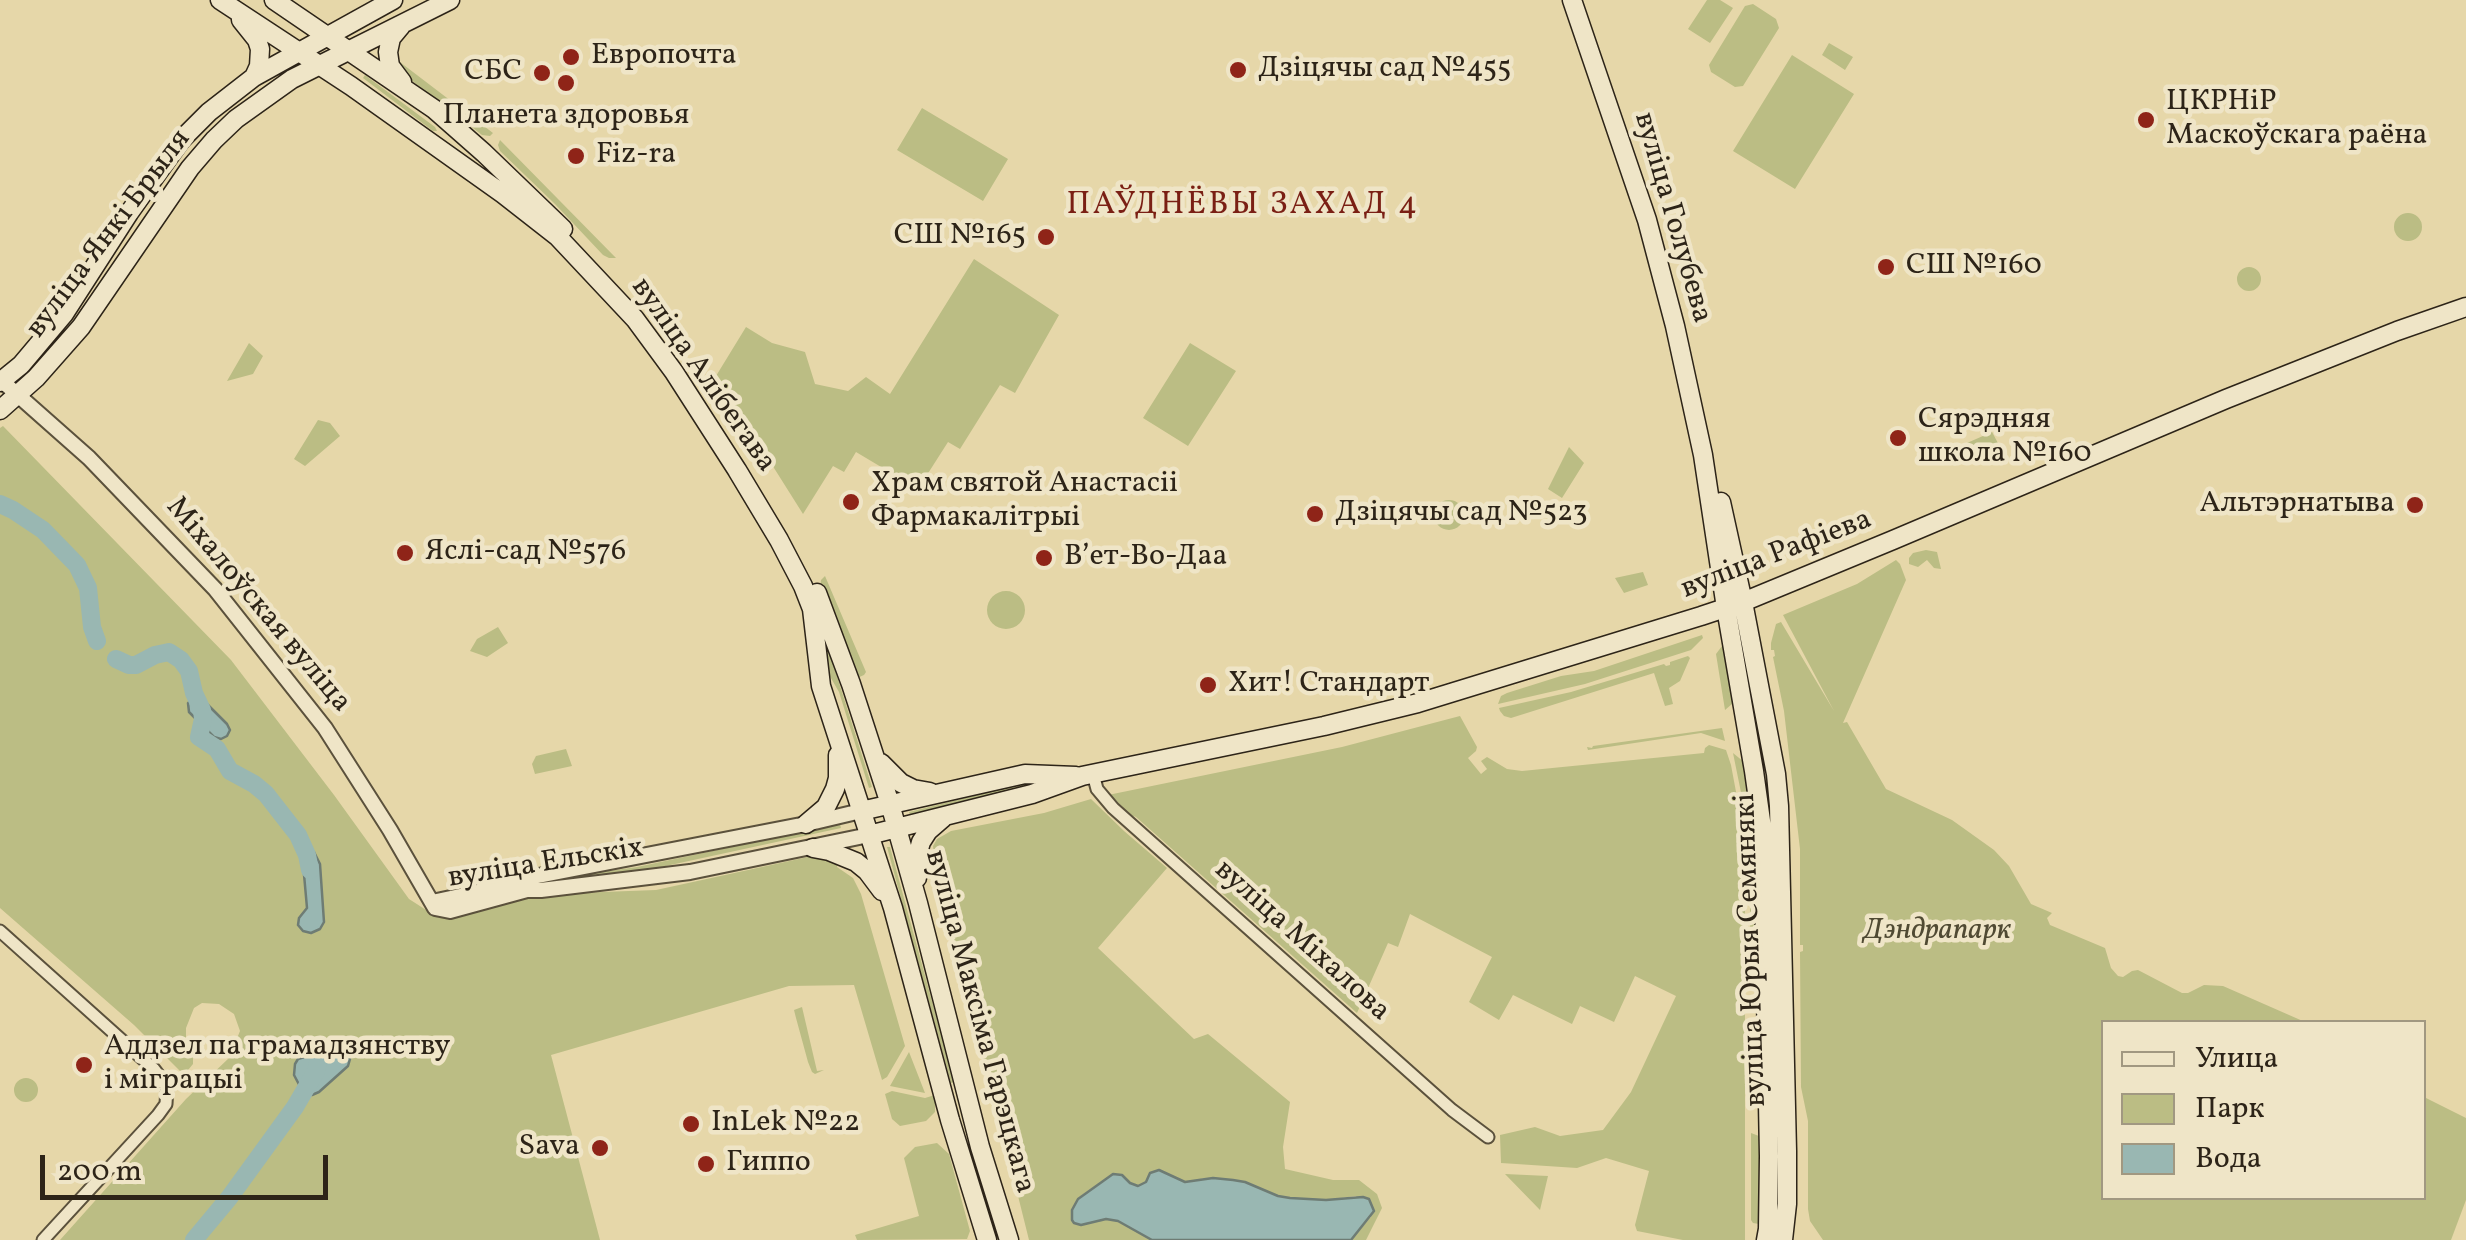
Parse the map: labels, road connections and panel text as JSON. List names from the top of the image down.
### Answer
{
  "streets": {
    "main road": [
      "вуліца Голубева",
      "вуліца Янкі Брыля",
      "вуліца Алібегава",
      "вуліца Рафіева",
      "вуліца Юрыя Семянякі",
      "вуліца Максіма Гарэцкага"
    ],
    "street": ["Міхалоўская вуліца", "вуліца Ельскіх", "вуліца Міхалова"]
  },
  "crossings": [
    ["вуліца Голубева", "вуліца Рафіева"],
    ["вуліца Голубева", "вуліца Юрыя Семянякі"],
    ["вуліца Янкі Брыля", "вуліца Алібегава"],
    ["вуліца Янкі Брыля", "Міхалоўская вуліца"],
    ["вуліца Алібегава", "вуліца Рафіева"],
    ["вуліца Алібегава", "вуліца Ельскіх"],
    ["вуліца Алібегава", "вуліца Максіма Гарэцкага"],
    ["вуліца Рафіева", "вуліца Ельскіх"],
    ["вуліца Рафіева", "вуліца Міхалова"],
    ["вуліца Рафіева", "вуліца Юрыя Семянякі"],
    ["вуліца Рафіева", "вуліца Максіма Гарэцкага"],
    ["Міхалоўская вуліца", "вуліца Ельскіх"],
    ["вуліца Ельскіх", "вуліца Максіма Гарэцкага"]
  ],
  "districts": ["ПАЎДНЁВЫ ЗАХАД 4"],
  "parks": ["Дэндрапарк"],
  "places": [
    "Европочта",
    "Дзіцячы сад №455",
    "СБС",
    "Планета здоровья",
    "ЦКРНіР Маскоўскага раёна",
    "Fiz-ra",
    "СШ №165",
    "СШ №160",
    "Сярэдняя школа №160",
    "Храм святой Анастасіі Фармакалітрыі",
    "Альтэрнатыва",
    "Дзіцячы сад №523",
    "Яслі-сад №576",
    "Вʼет-Во-Даа",
    "Хит! Стандарт",
    "Аддзел па грамадзянству і міграцыі",
    "InLek №22",
    "Sava",
    "Гиппо"
  ],
  "legend": ["Улица", "Парк", "Вода"],
  "scale_bar": "200 m"
}
